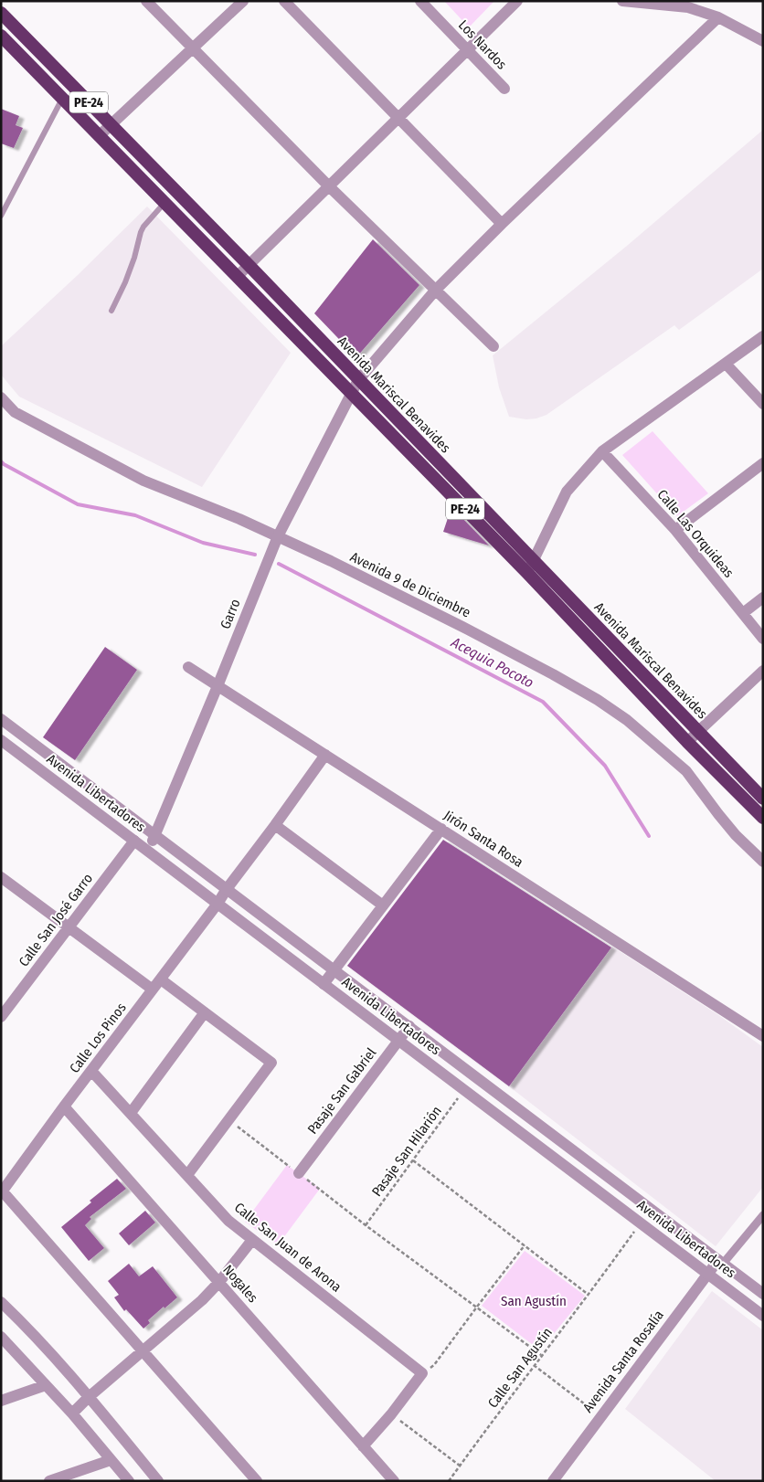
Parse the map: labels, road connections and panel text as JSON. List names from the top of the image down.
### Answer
{
  "streets": {
    "highway": ["PE-24", "Avenida Mariscal Benavides"],
    "street": [
      "Los Nardos",
      "Calle Las Orquideas",
      "Avenida 9 de Diciembre",
      "Garro",
      "Avenida Libertadores",
      "Jirón Santa Rosa",
      "Calle San José Garro",
      "Calle Los Pinos",
      "Pasaje San Gabriel",
      "Calle San Juan de Arona",
      "Nogales",
      "Avenida Santa Rosalía"
    ],
    "path": ["Pasaje San Hilarión", "Calle San Agustín"]
  },
  "crossings": [
    ["Avenida Mariscal Benavides", "Garro"],
    ["Avenida 9 de Diciembre", "Garro"],
    ["Garro", "Avenida Libertadores"],
    ["Garro", "Jirón Santa Rosa"],
    ["Avenida Libertadores", "Calle San José Garro"],
    ["Avenida Libertadores", "Calle Los Pinos"],
    ["Avenida Libertadores", "Pasaje San Gabriel"],
    ["Avenida Libertadores", "Pasaje San Hilarión"],
    ["Avenida Libertadores", "Avenida Santa Rosalía"],
    ["Avenida Libertadores", "Calle San Agustín"],
    ["Jirón Santa Rosa", "Calle Los Pinos"],
    ["Calle Los Pinos", "Calle San Juan de Arona"],
    ["Calle Los Pinos", "Nogales"]
  ],
  "water": ["Acequia Pocoto"],
  "parks": ["San Agustín"]
}
